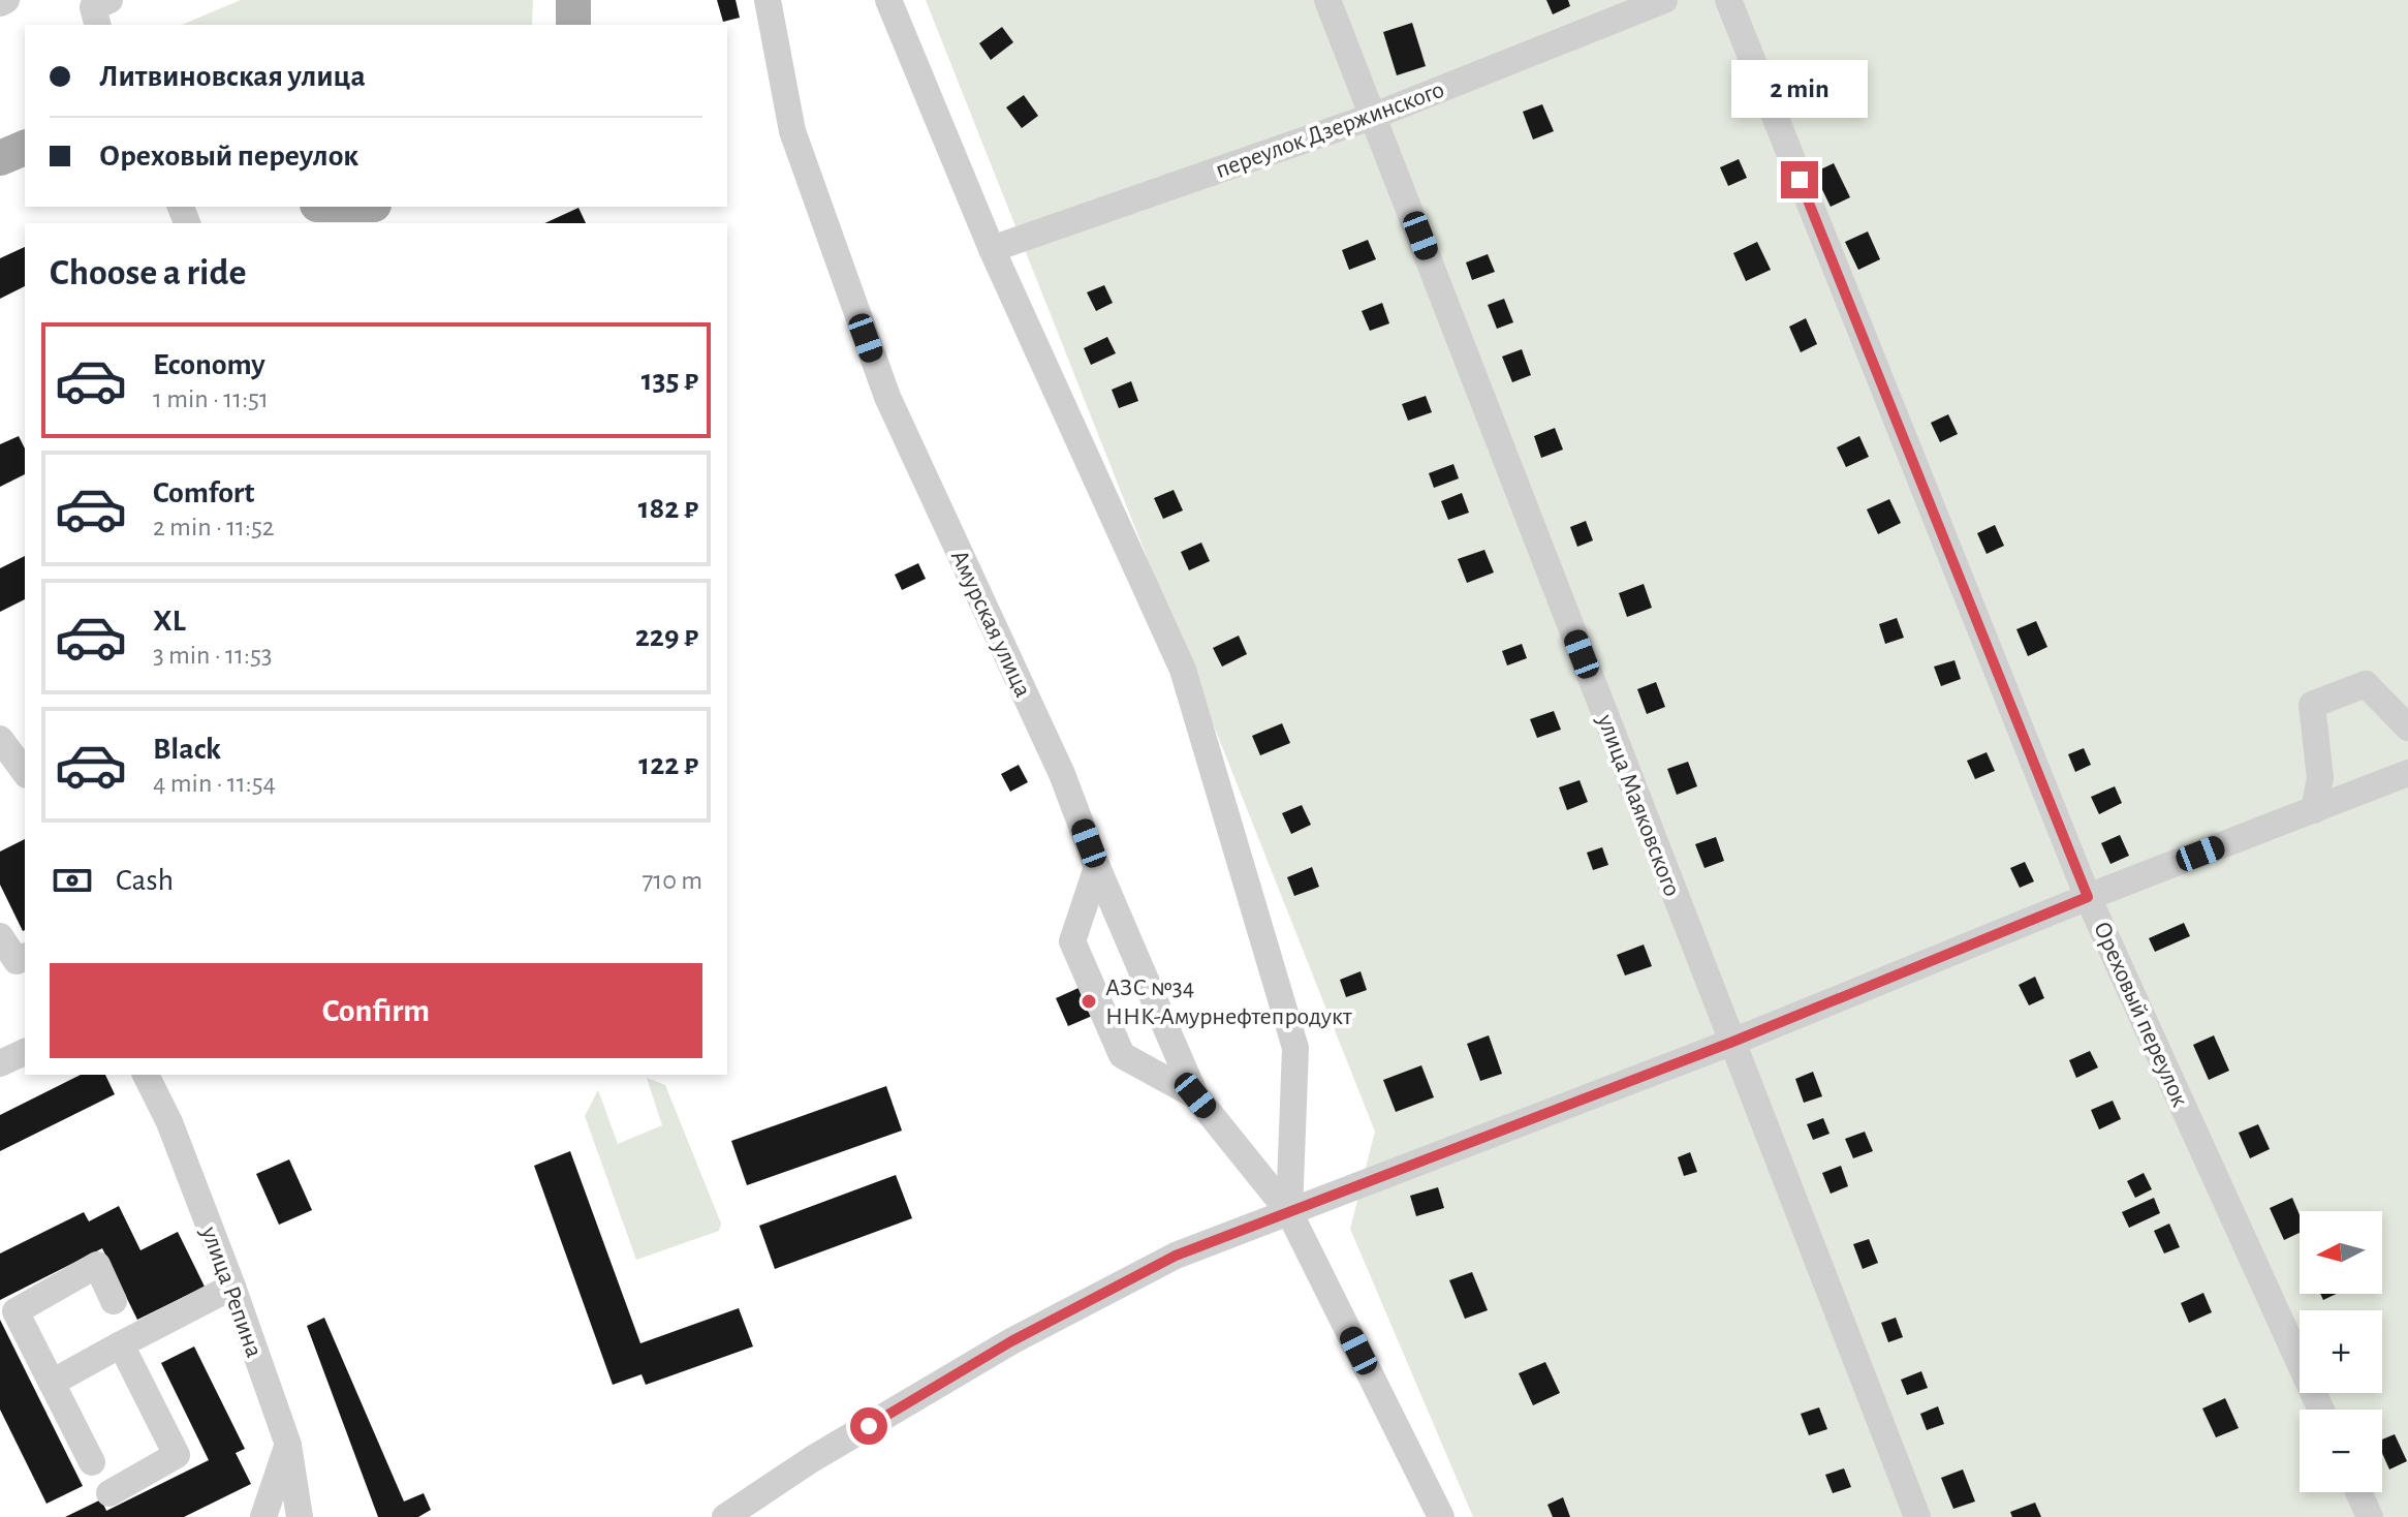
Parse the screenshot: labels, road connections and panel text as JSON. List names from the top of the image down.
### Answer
{
  "streets": {
    "street": [
      "переулок Дзержинского",
      "Амурская улица",
      "улица Маяковского",
      "Ореховый переулок",
      "улица Репина"
    ]
  },
  "crossings": [
    ["переулок Дзержинского", "Амурская улица"],
    ["переулок Дзержинского", "улица Маяковского"]
  ],
  "places": ["АЗС №34 ННК-Амурнефтепродукт"],
  "north": "left",
  "page": {
    "banner": ["Литвиновская улица", "Ореховый переулок"],
    "bubble": "2 min",
    "heading": "Choose a ride",
    "list": [
      {
        "name": "Economy",
        "note": "1 min · 11:51",
        "value": "135 ₽"
      },
      {
        "name": "Comfort",
        "note": "2 min · 11:52",
        "value": "182 ₽"
      },
      {
        "name": "XL",
        "note": "3 min · 11:53",
        "value": "229 ₽"
      },
      {
        "name": "Black",
        "note": "4 min · 11:54",
        "value": "122 ₽"
      }
    ],
    "pay": ["Cash", "710 m"],
    "buttons": "Confirm",
    "map_buttons": ["+", "−"]
  }
}
